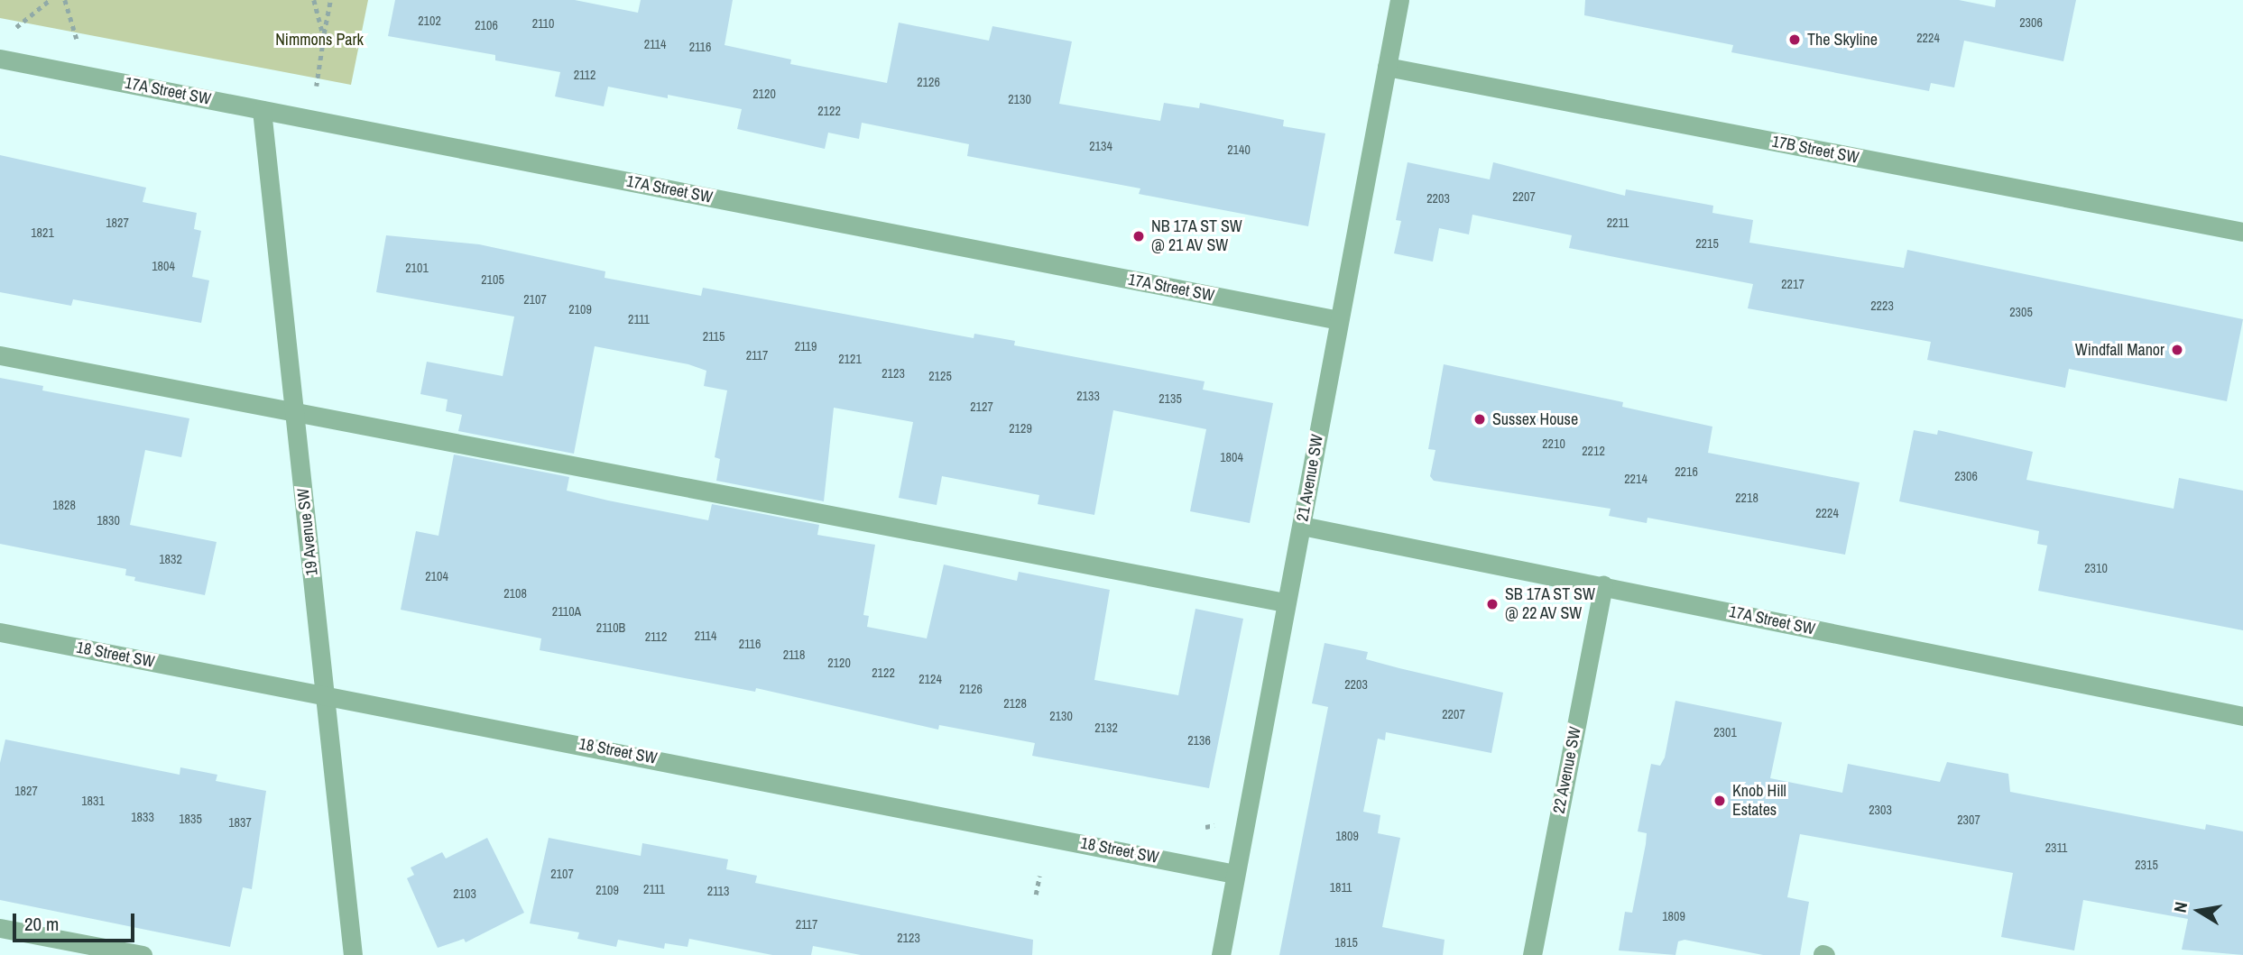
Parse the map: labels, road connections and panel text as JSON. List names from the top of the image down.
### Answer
{
  "streets": {
    "street": [
      "17A Street SW",
      "17B Street SW",
      "21 Avenue SW",
      "19 Avenue SW",
      "18 Street SW",
      "22 Avenue SW"
    ]
  },
  "crossings": [
    ["17A Street SW", "21 Avenue SW"],
    ["17A Street SW", "19 Avenue SW"],
    ["17A Street SW", "22 Avenue SW"],
    ["17B Street SW", "21 Avenue SW"],
    ["21 Avenue SW", "18 Street SW"],
    ["19 Avenue SW", "18 Street SW"]
  ],
  "parks": ["Nimmons Park"],
  "places": [
    "The Skyline",
    "NB 17A ST SW @ 21 AV SW",
    "Windfall Manor",
    "Sussex House",
    "SB 17A ST SW @ 22 AV SW",
    "Knob Hill Estates"
  ],
  "house_numbers": [
    "2102",
    "2306",
    "2110",
    "2106",
    "2224",
    "2114",
    "2116",
    "2112",
    "2126",
    "2120",
    "2130",
    "2122",
    "2134",
    "2140",
    "2207",
    "2203",
    "1827",
    "2211",
    "1821",
    "2215",
    "1804",
    "2101",
    "2105",
    "2217",
    "2107",
    "2223",
    "2109",
    "2305",
    "2111",
    "2115",
    "2119",
    "2117",
    "2121",
    "2123",
    "2125",
    "2133",
    "2135",
    "2127",
    "2129",
    "2210",
    "2212",
    "1804",
    "2216",
    "2306",
    "2214",
    "2218",
    "1828",
    "2224",
    "1830",
    "1832",
    "2310",
    "2104",
    "2108",
    "2110A",
    "2110B",
    "2114",
    "2112",
    "2116",
    "2118",
    "2120",
    "2122",
    "2124",
    "2203",
    "2126",
    "2128",
    "2207",
    "2130",
    "2132",
    "2301",
    "2136",
    "1827",
    "1831",
    "2303",
    "1833",
    "1835",
    "2307",
    "1837",
    "1809",
    "2311",
    "2315",
    "2107",
    "1811",
    "2111",
    "2109",
    "2113",
    "2103",
    "1809",
    "2117",
    "2123",
    "1815"
  ],
  "scale_bar": "20 m",
  "north": "left"
}
